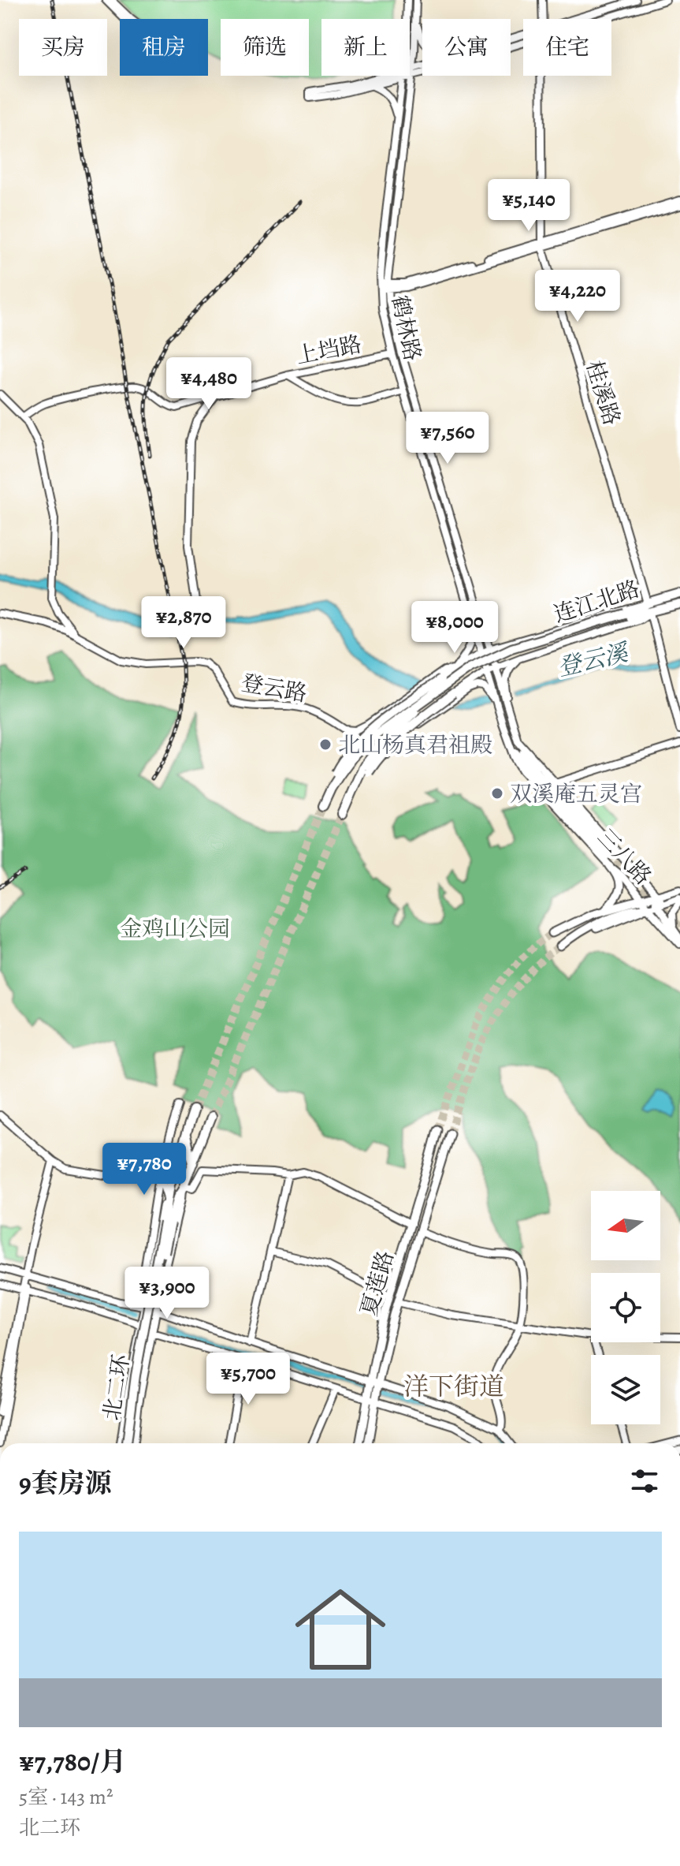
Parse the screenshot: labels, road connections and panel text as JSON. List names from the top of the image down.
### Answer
{
  "streets": {
    "highway": ["连江北路", "北二环"],
    "main road": [
      "鹤林路",
      "上垱路",
      "桂溪路",
      "登云路",
      "三八路",
      "夏莲路"
    ]
  },
  "crossings": [
    ["鹤林路", "上垱路"],
    ["鹤林路", "三八路"],
    ["桂溪路", "连江北路"]
  ],
  "districts": ["洋下街道"],
  "water": ["登云溪"],
  "parks": ["金鸡山公园"],
  "places": ["北山杨真君祖殿", "双溪庵五灵宫"],
  "north": "left",
  "page": {
    "chip": [
      "买房",
      "租房",
      "筛选",
      "新上",
      "公寓",
      "住宅"
    ],
    "price": [
      "¥5,140",
      "¥4,220",
      "¥4,480",
      "¥7,560",
      "¥2,870",
      "¥8,000",
      "¥7,780",
      "¥3,900",
      "¥5,700"
    ],
    "heading": "9套房源",
    "list": [
      {
        "name": "¥7,780/月",
        "note": "5室 · 143 m² · 北二环"
      }
    ]
  }
}
